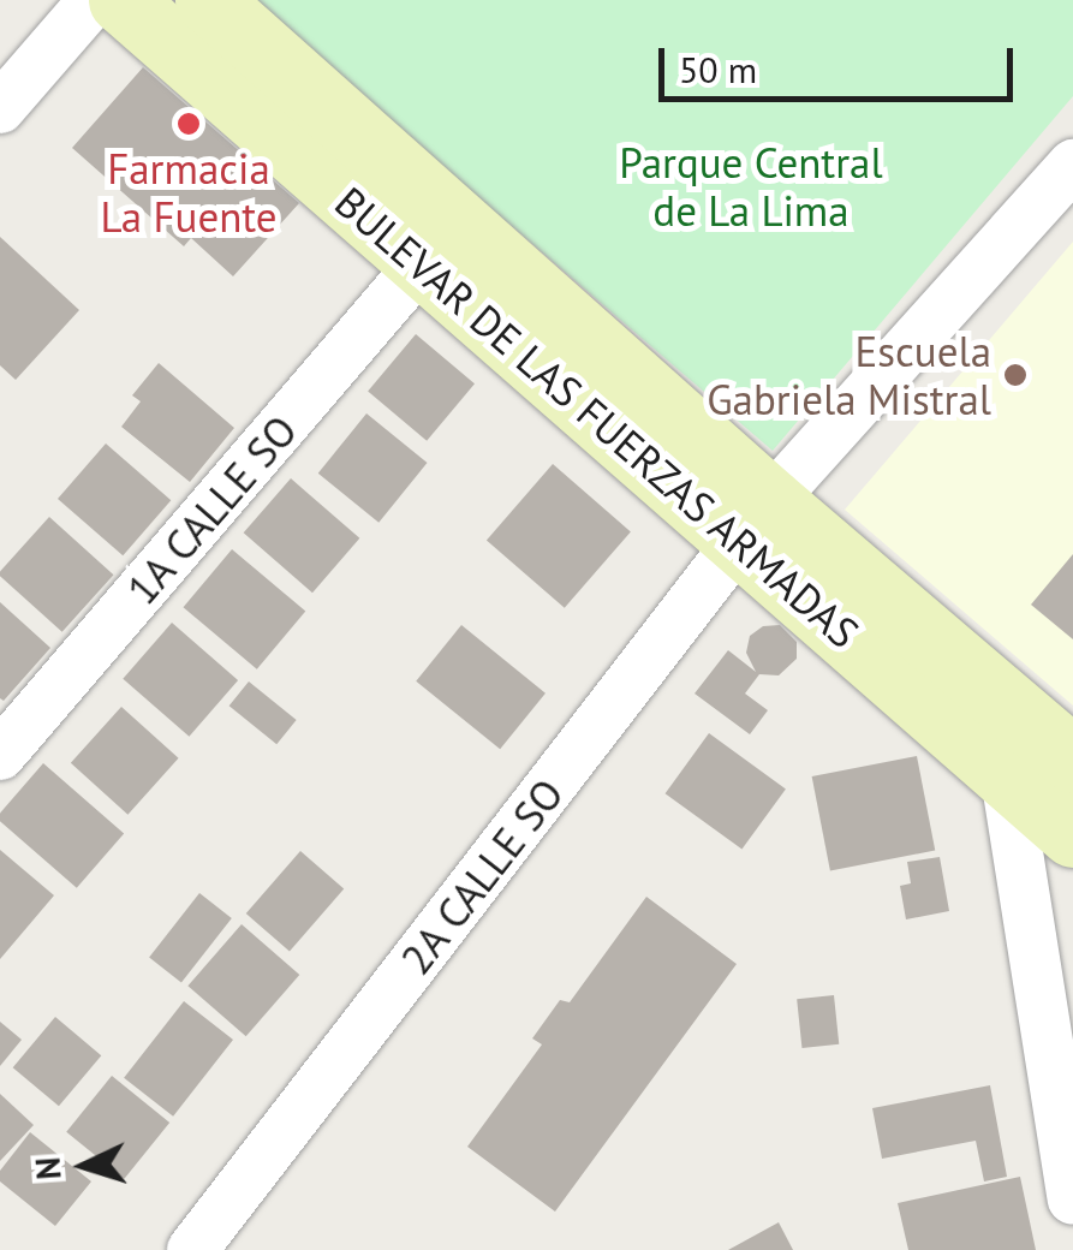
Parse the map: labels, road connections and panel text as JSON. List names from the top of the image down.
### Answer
{
  "streets": {
    "street": ["BULEVAR DE LAS FUERZAS ARMADAS", "1A CALLE SO", "2A CALLE SO"]
  },
  "crossings": [
    ["BULEVAR DE LAS FUERZAS ARMADAS", "1A CALLE SO"],
    ["BULEVAR DE LAS FUERZAS ARMADAS", "2A CALLE SO"]
  ],
  "parks": ["Parque Central de La Lima"],
  "places": ["Farmacia La Fuente", "Escuela Gabriela Mistral"],
  "scale_bar": "50 m",
  "north": "left"
}
